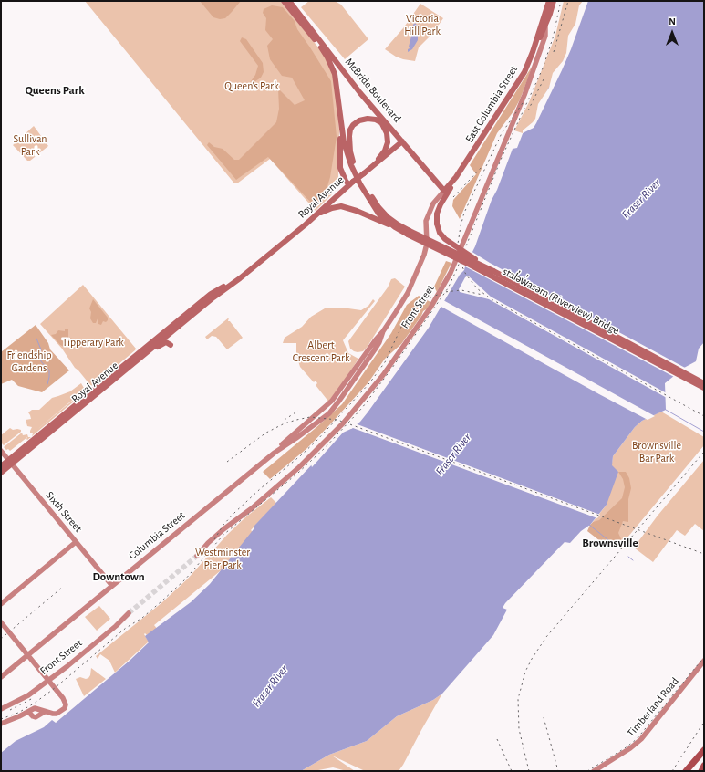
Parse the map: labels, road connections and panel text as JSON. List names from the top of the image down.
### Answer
{
  "streets": {
    "main road": [
      "McBride Boulevard",
      "East Columbia Street",
      "Royal Avenue",
      "stal̕əw̓asəm (Riverview) Bridge"
    ],
    "street": [
      "Front Street",
      "Sixth Street",
      "Columbia Street",
      "Timberland Road"
    ]
  },
  "crossings": [
    ["McBride Boulevard", "East Columbia Street"],
    ["McBride Boulevard", "Royal Avenue"],
    ["McBride Boulevard", "Columbia Street"],
    ["East Columbia Street", "Front Street"],
    ["East Columbia Street", "Columbia Street"],
    ["Royal Avenue", "Sixth Street"],
    ["Sixth Street", "Columbia Street"]
  ],
  "districts": ["Queens Park", "Brownsville", "Downtown"],
  "water": ["Fraser River"],
  "parks": [
    "Victoria Hill Park",
    "Queen's Park",
    "Sullivan Park",
    "Tipperary Park",
    "Albert Crescent Park",
    "Friendship Gardens",
    "Brownsville Bar Park",
    "Westminster Pier Park"
  ],
  "north": "top"
}
